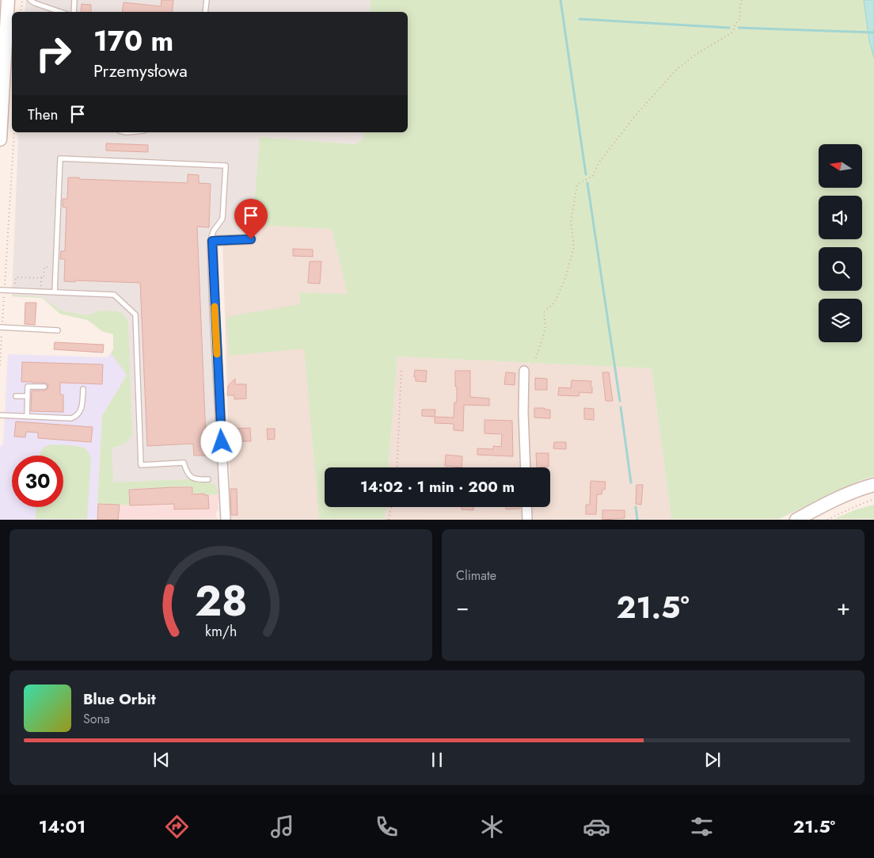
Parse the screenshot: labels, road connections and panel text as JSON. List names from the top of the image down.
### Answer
{
  "north": "left",
  "page": {
    "turn": ["170 m", "Przemysłowa"],
    "then": "Then",
    "limit": "30",
    "trip": "14:02 · 1 min · 200 m",
    "tile": "Climate",
    "heat": ["−", "21.5°", "+"],
    "song": ["Blue Orbit", "Sona"],
    "tabs": ["14:01", "21.5°"],
    "gauge": ["28", "km/h"]
  }
}
